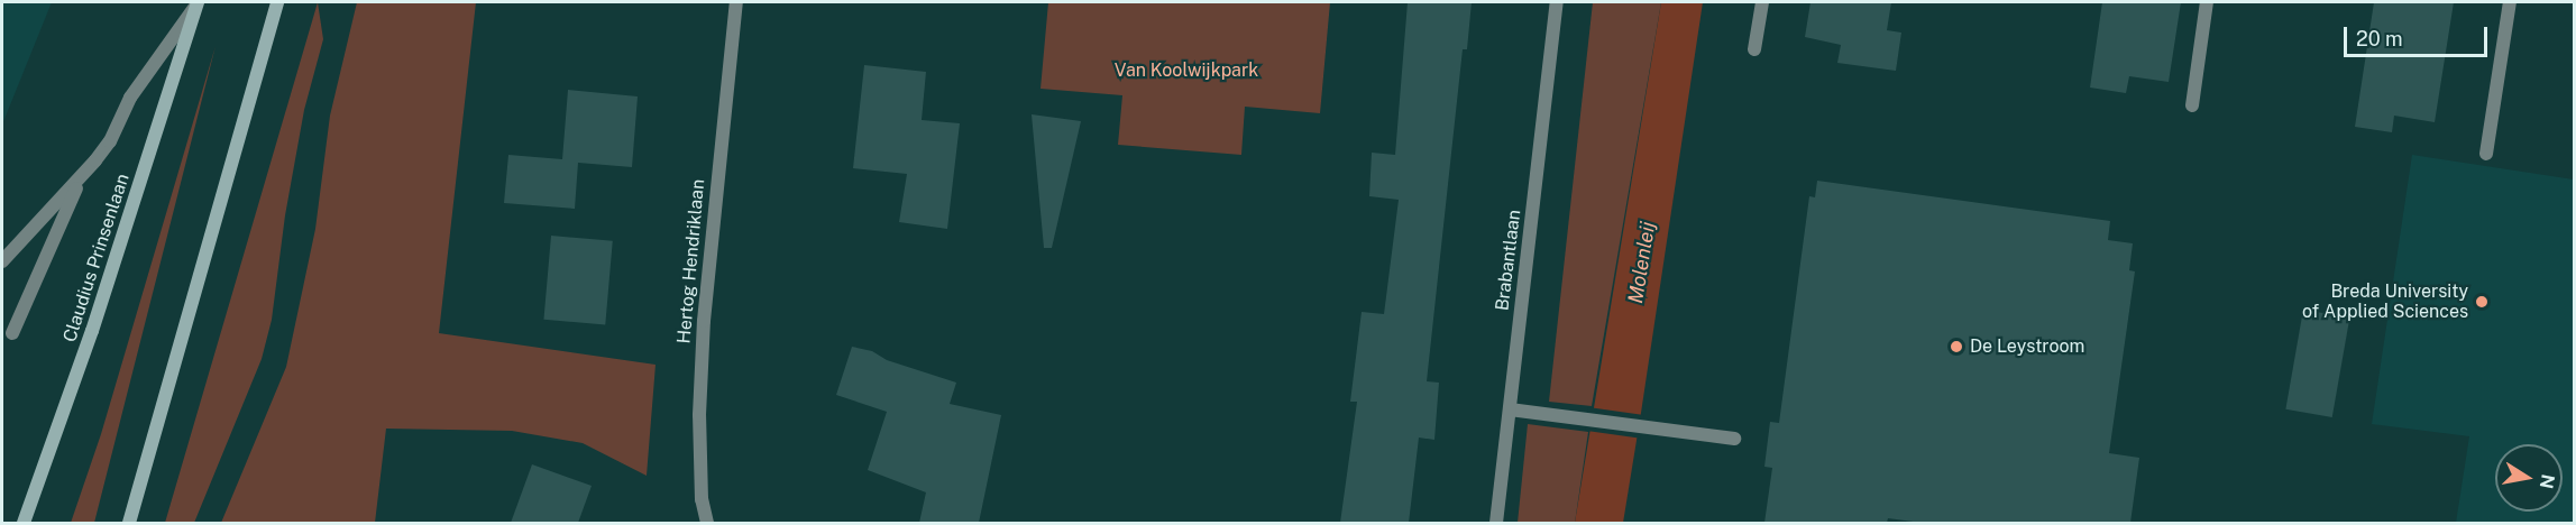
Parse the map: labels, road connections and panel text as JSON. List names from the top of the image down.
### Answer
{
  "streets": {
    "main road": ["Claudius Prinsenlaan"],
    "street": ["Brabantlaan", "Hertog Hendriklaan"]
  },
  "water": ["Molenleij"],
  "parks": ["Van Koolwijkpark"],
  "places": ["Breda University of Applied Sciences", "De Leystroom"],
  "scale_bar": "20 m",
  "north": "right"
}
